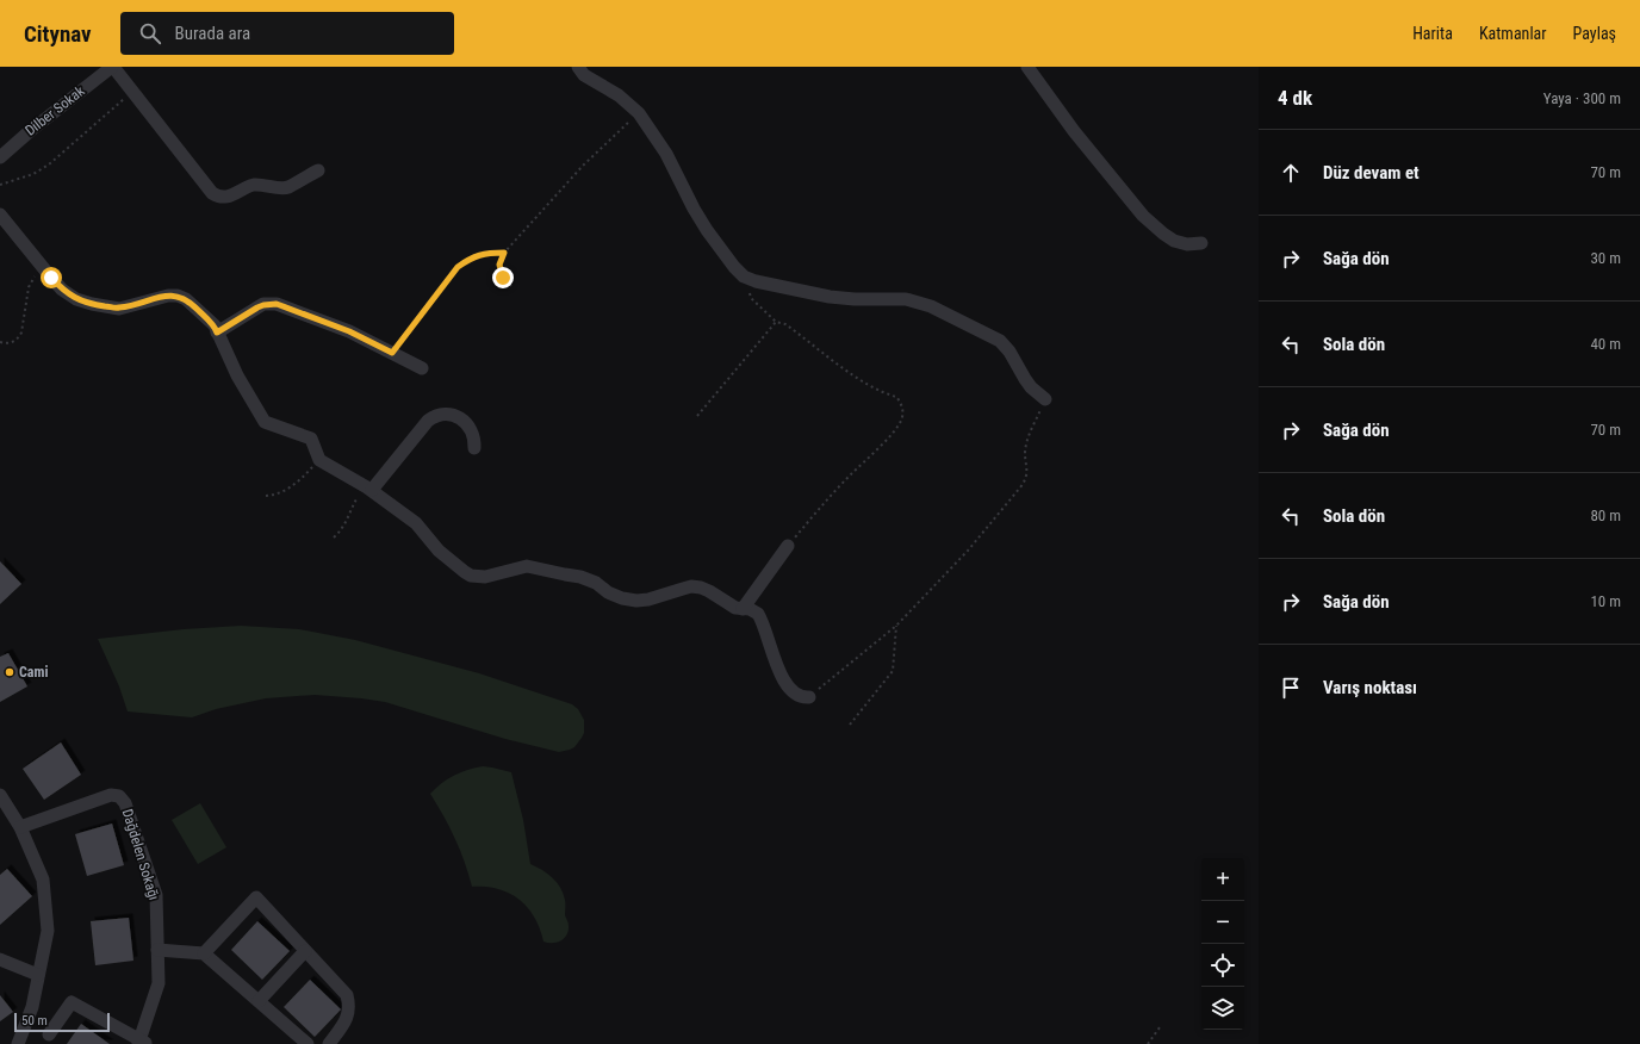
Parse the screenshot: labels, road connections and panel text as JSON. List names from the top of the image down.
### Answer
{
  "streets": {
    "street": ["Dilber Sokak", "Dağdelen Sokağı"]
  },
  "places": ["Cami"],
  "scale_bar": "50 m",
  "page": {
    "header": "Citynav",
    "search": "Burada ara",
    "nav": ["Harita", "Katmanlar", "Paylaş"],
    "heading": ["4 dk", "Yaya · 300 m"],
    "list": [
      ["Düz devam et", "70 m"],
      ["Sağa dön", "30 m"],
      ["Sola dön", "40 m"],
      ["Sağa dön", "70 m"],
      ["Sola dön", "80 m"],
      ["Sağa dön", "10 m"],
      "Varış noktası"
    ],
    "map_buttons": ["+", "−"],
    "scale": "50 m"
  }
}
